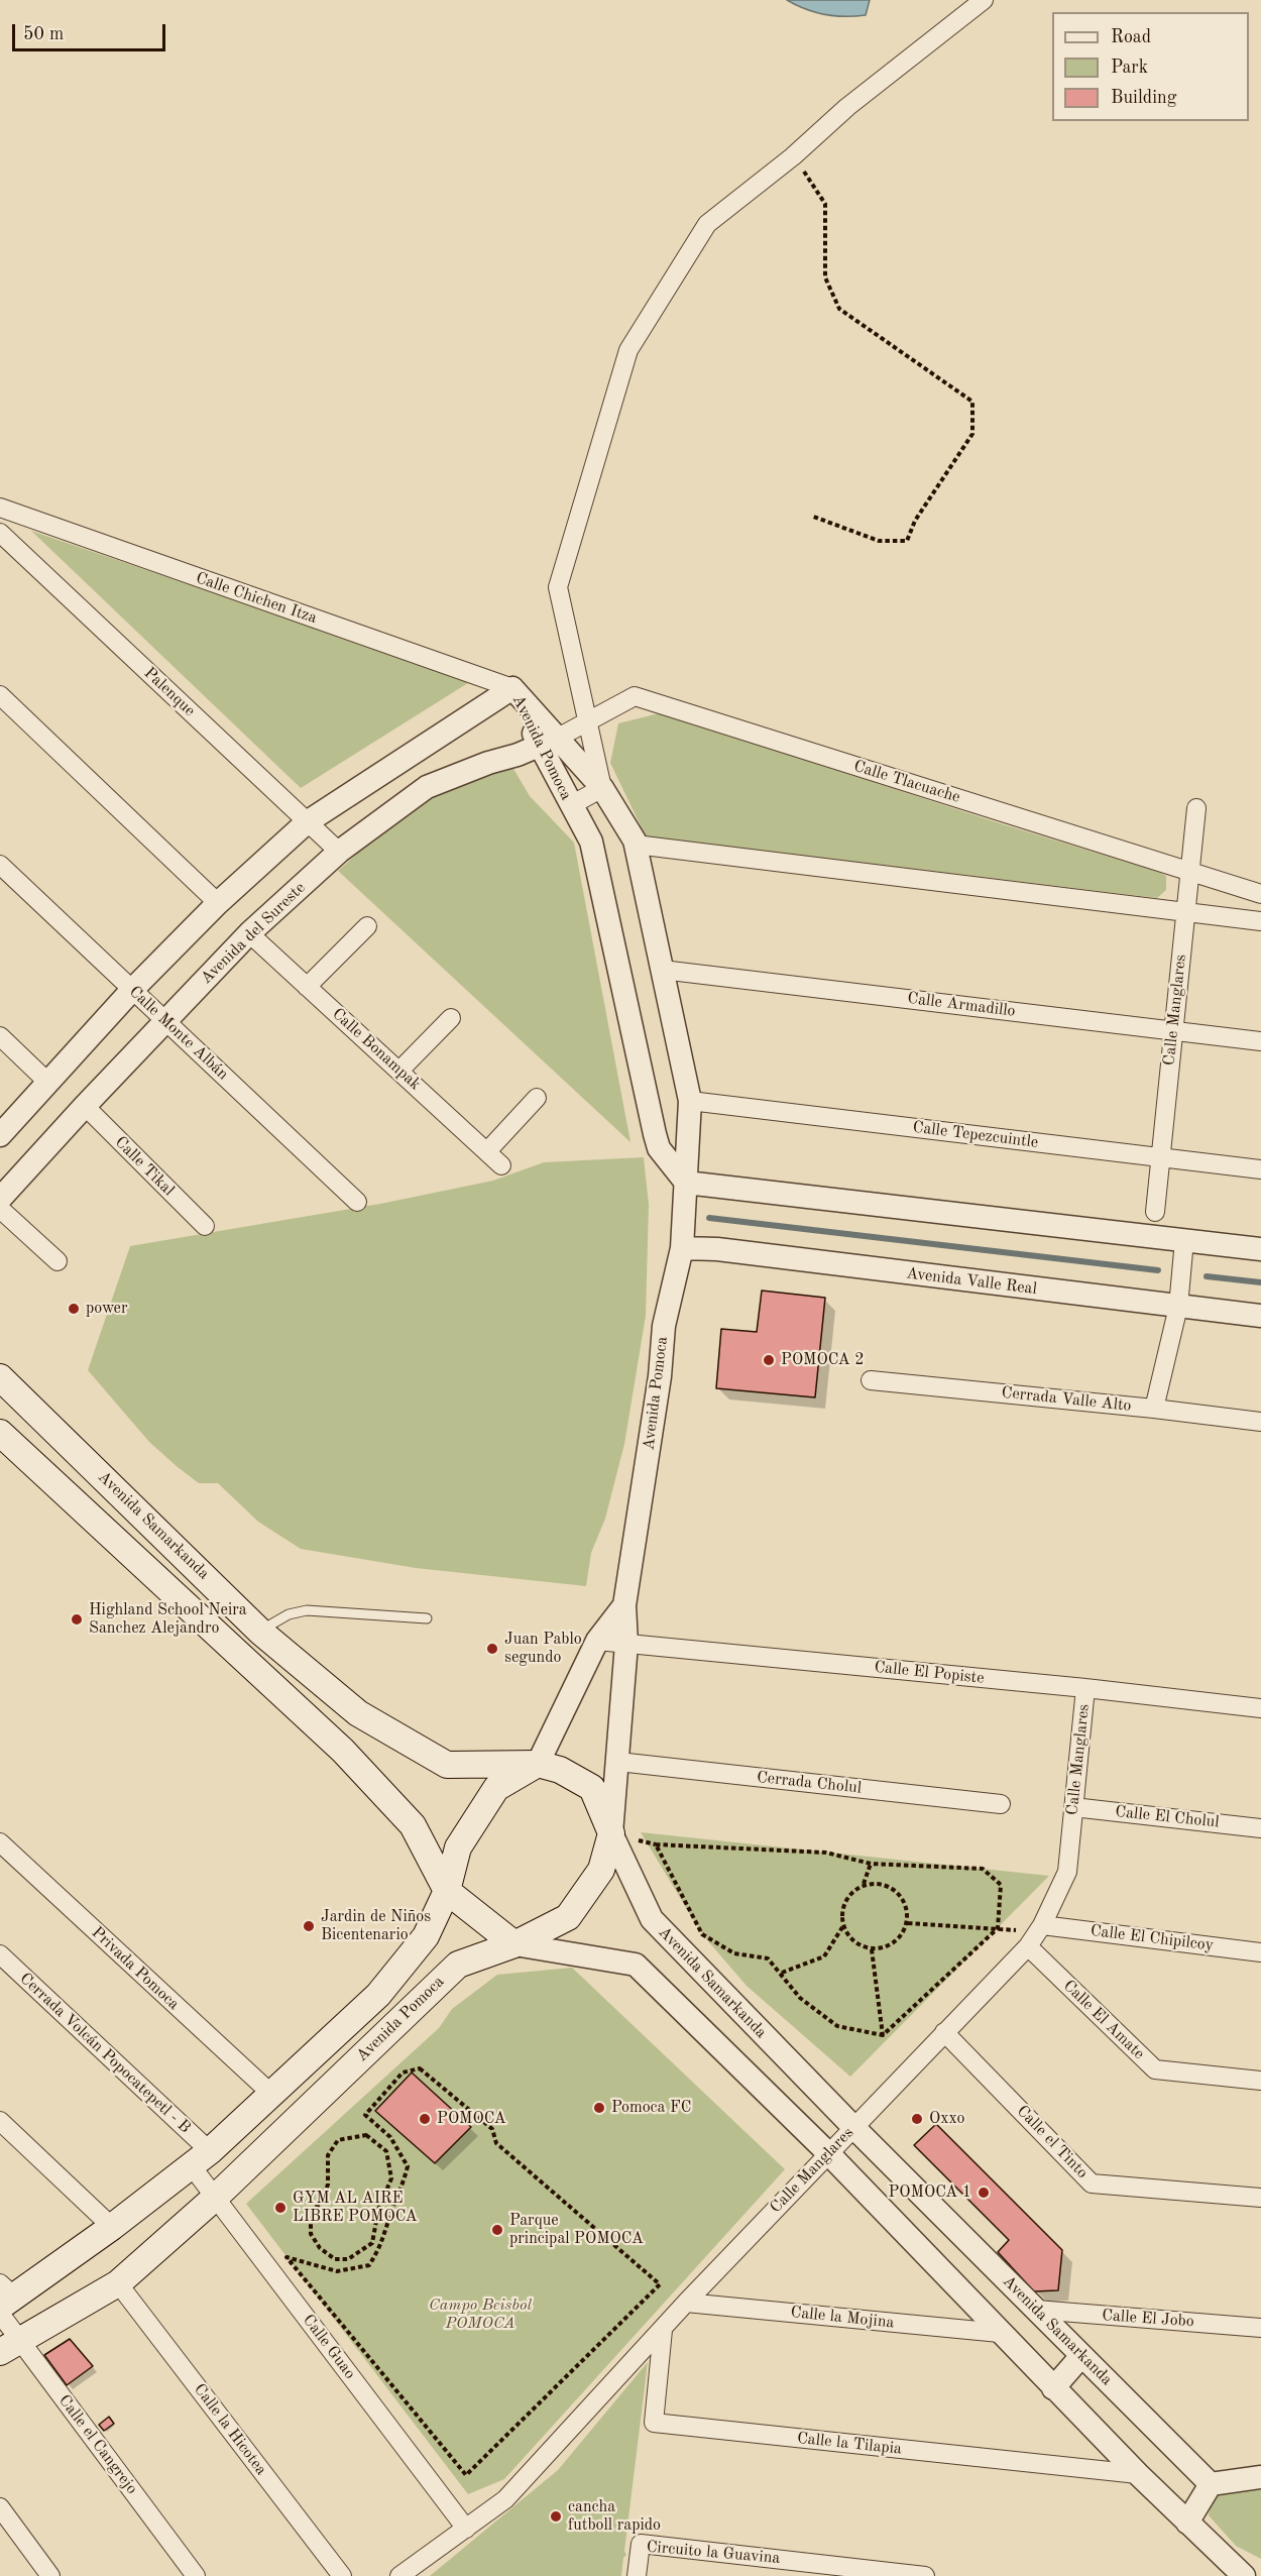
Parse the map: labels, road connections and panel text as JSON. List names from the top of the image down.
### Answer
{
  "streets": {
    "main road": ["Avenida Pomoca", "Avenida Samarkanda"],
    "street": [
      "Calle Chichen Itza",
      "Palenque",
      "Calle Tlacuache",
      "Avenida del Sureste",
      "Calle Armadillo",
      "Calle Manglares",
      "Calle Monte Albán",
      "Calle Bonampak",
      "Calle Tepezcuintle",
      "Calle Tikal",
      "Avenida Valle Real",
      "Cerrada Valle Alto",
      "Calle El Popiste",
      "Cerrada Cholul",
      "Calle El Cholul",
      "Calle El Chipilcoy",
      "Privada Pomoca",
      "Calle El Amate",
      "Cerrada Volcán Popocatepetl - B",
      "Calle el Tinto",
      "Calle la Mojina",
      "Calle El Jobo",
      "Calle Guao",
      "Calle la Hicotea",
      "Calle la Tilapia",
      "Calle el Cangrejo",
      "Circuito la Guavina"
    ]
  },
  "crossings": [
    ["Calle Chichen Itza", "Avenida Pomoca"],
    ["Palenque", "Avenida del Sureste"],
    ["Avenida Pomoca", "Calle Tlacuache"],
    ["Avenida Pomoca", "Avenida del Sureste"],
    ["Avenida Pomoca", "Calle Armadillo"],
    ["Avenida Pomoca", "Calle Tepezcuintle"],
    ["Avenida Pomoca", "Avenida Valle Real"],
    ["Avenida Pomoca", "Avenida Samarkanda"],
    ["Avenida Pomoca", "Calle El Popiste"],
    ["Avenida Pomoca", "Cerrada Cholul"],
    ["Avenida Pomoca", "Privada Pomoca"],
    ["Avenida Pomoca", "Cerrada Volcán Popocatepetl - B"],
    ["Avenida Pomoca", "Calle Guao"],
    ["Avenida Pomoca", "Calle la Hicotea"],
    ["Avenida Pomoca", "Calle el Cangrejo"],
    ["Calle Tlacuache", "Avenida del Sureste"],
    ["Calle Tlacuache", "Calle Manglares"],
    ["Avenida del Sureste", "Calle Monte Albán"],
    ["Avenida del Sureste", "Calle Bonampak"],
    ["Avenida del Sureste", "Calle Tikal"],
    ["Calle Armadillo", "Calle Manglares"],
    ["Calle Manglares", "Calle Tepezcuintle"],
    ["Calle Manglares", "Avenida Samarkanda"],
    ["Calle Manglares", "Calle El Popiste"],
    ["Calle Manglares", "Calle El Cholul"],
    ["Calle Manglares", "Calle El Chipilcoy"],
    ["Calle Manglares", "Calle El Amate"],
    ["Calle Manglares", "Calle el Tinto"],
    ["Calle Manglares", "Calle la Mojina"],
    ["Calle Manglares", "Calle Guao"],
    ["Calle Manglares", "Calle la Tilapia"],
    ["Avenida Samarkanda", "Calle la Mojina"],
    ["Avenida Samarkanda", "Calle El Jobo"],
    ["Avenida Samarkanda", "Calle la Tilapia"],
    ["Cerrada Volcán Popocatepetl - B", "Calle Guao"]
  ],
  "parks": ["Campo Beisbol POMOCA"],
  "places": [
    "power",
    "POMOCA 2",
    "Highland School Neira Sanchez Alejandro",
    "Juan Pablo segundo",
    "Jardin de Niños Bicentenario",
    "Pomoca FC",
    "POMOCA",
    "Oxxo",
    "POMOCA 1",
    "GYM AL AIRE LIBRE POMOCA",
    "Parque principal POMOCA",
    "cancha futboll rapido"
  ],
  "legend": ["Road", "Park", "Building"],
  "scale_bar": "50 m"
}
